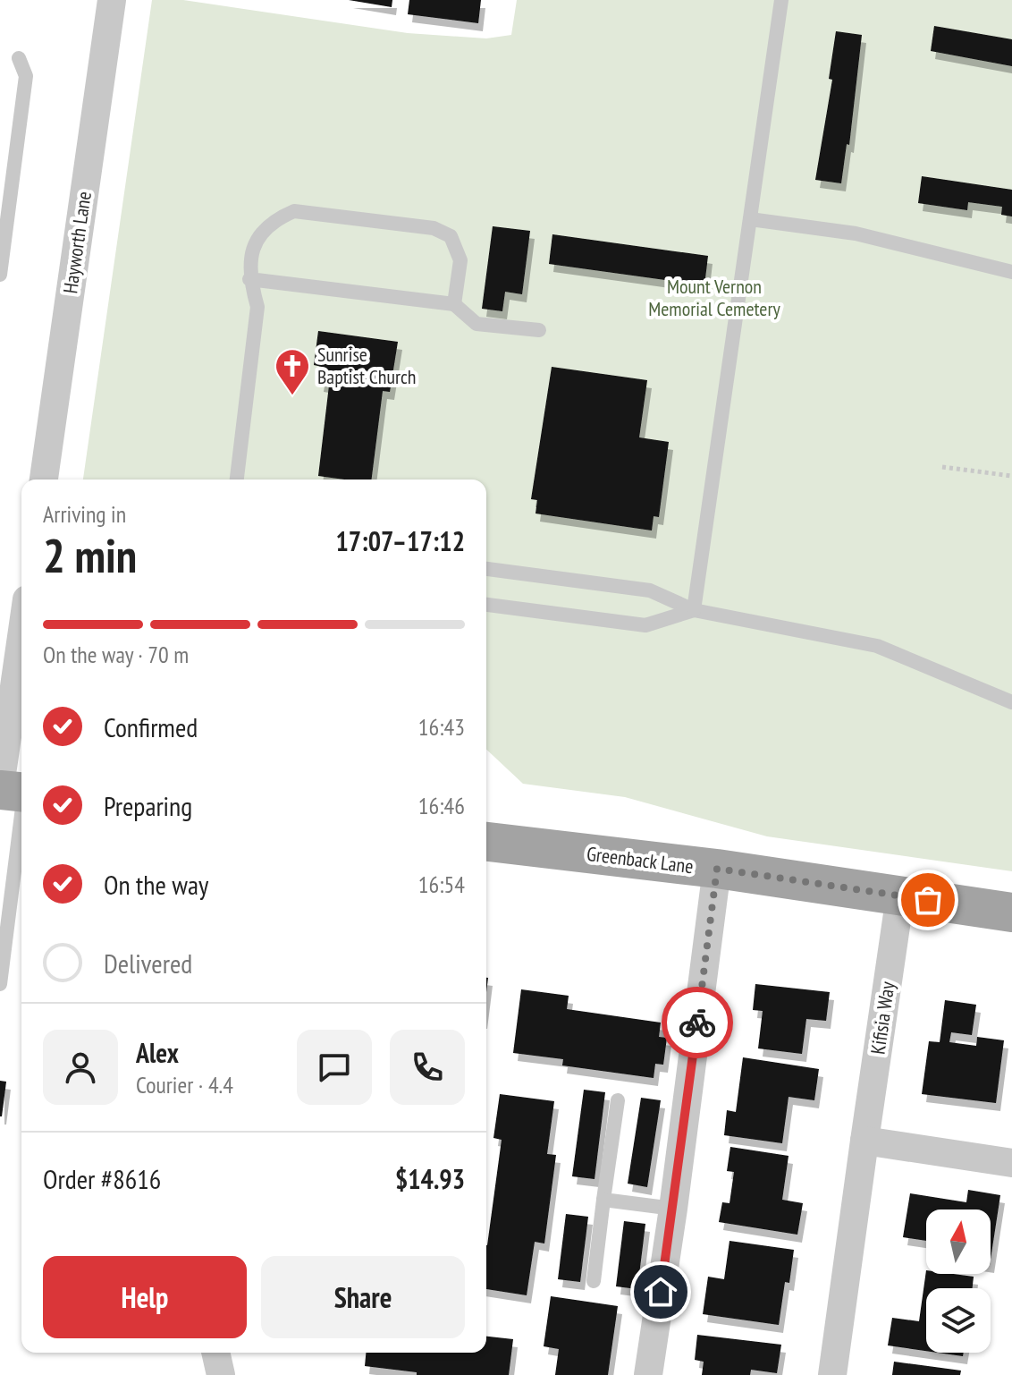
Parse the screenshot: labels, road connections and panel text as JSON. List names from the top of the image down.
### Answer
{
  "streets": {
    "main road": ["Greenback Lane"],
    "street": ["Hayworth Lane", "Kifisia Way"]
  },
  "crossings": [
    ["Greenback Lane", "Kifisia Way"]
  ],
  "parks": ["Mount Vernon Memorial Cemetery"],
  "places": {
    "church": ["Sunrise Baptist Church"]
  },
  "north": "top",
  "page": {
    "heading": ["2 min", "Arriving in", "17:07–17:12"],
    "panel": [
      "Alex",
      "Courier · 4.4",
      "Order #8616",
      "$14.93"
    ],
    "bar": "On the way · 70 m",
    "list": [
      ["Confirmed", "16:43"],
      ["Preparing", "16:46"],
      ["On the way", "16:54"],
      "Delivered"
    ],
    "buttons": ["Help", "Share"]
  }
}
